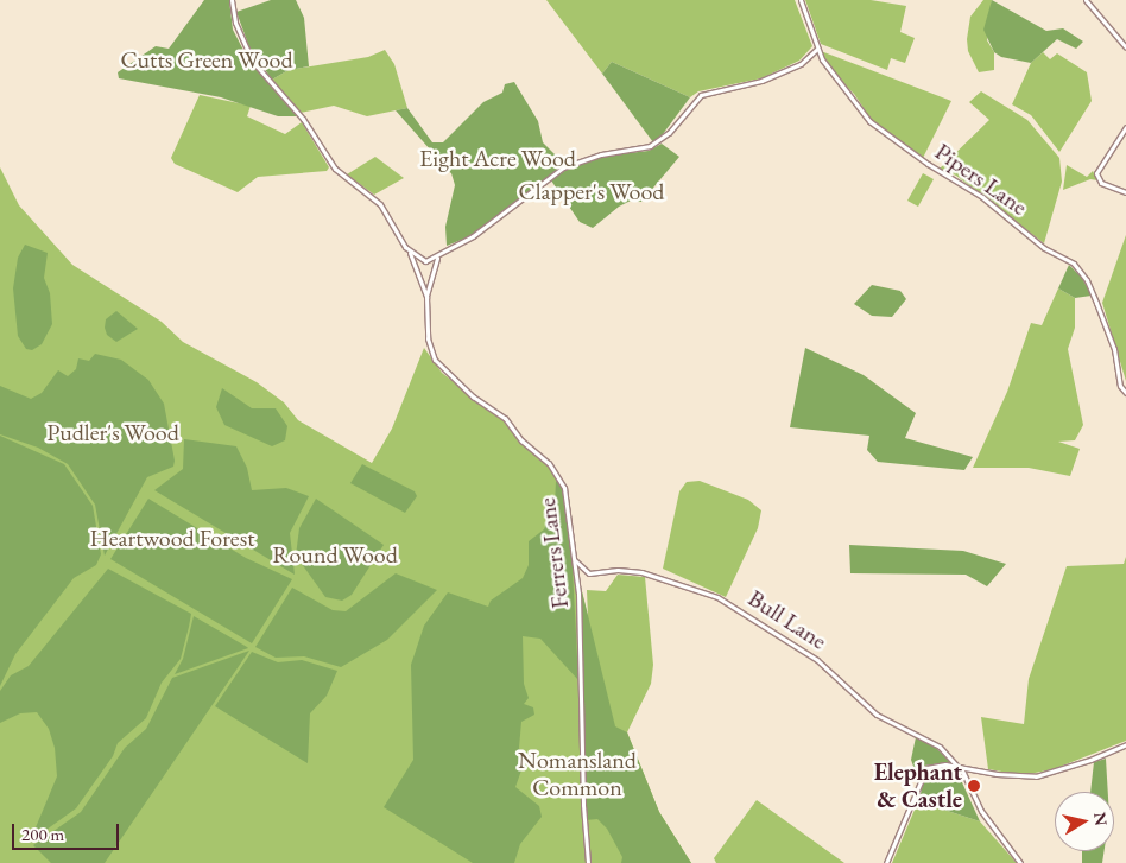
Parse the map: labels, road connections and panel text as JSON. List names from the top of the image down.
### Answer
{
  "streets": {
    "street": ["Pipers Lane", "Ferrers Lane", "Bull Lane"]
  },
  "crossings": [
    ["Ferrers Lane", "Bull Lane"]
  ],
  "parks": [
    "Cutts Green Wood",
    "Eight Acre Wood",
    "Clapper's Wood",
    "Pudler's Wood",
    "Heartwood Forest",
    "Round Wood",
    "Nomansland Common"
  ],
  "places": ["Elephant & Castle"],
  "scale_bar": "200 m",
  "north": "right"
}
